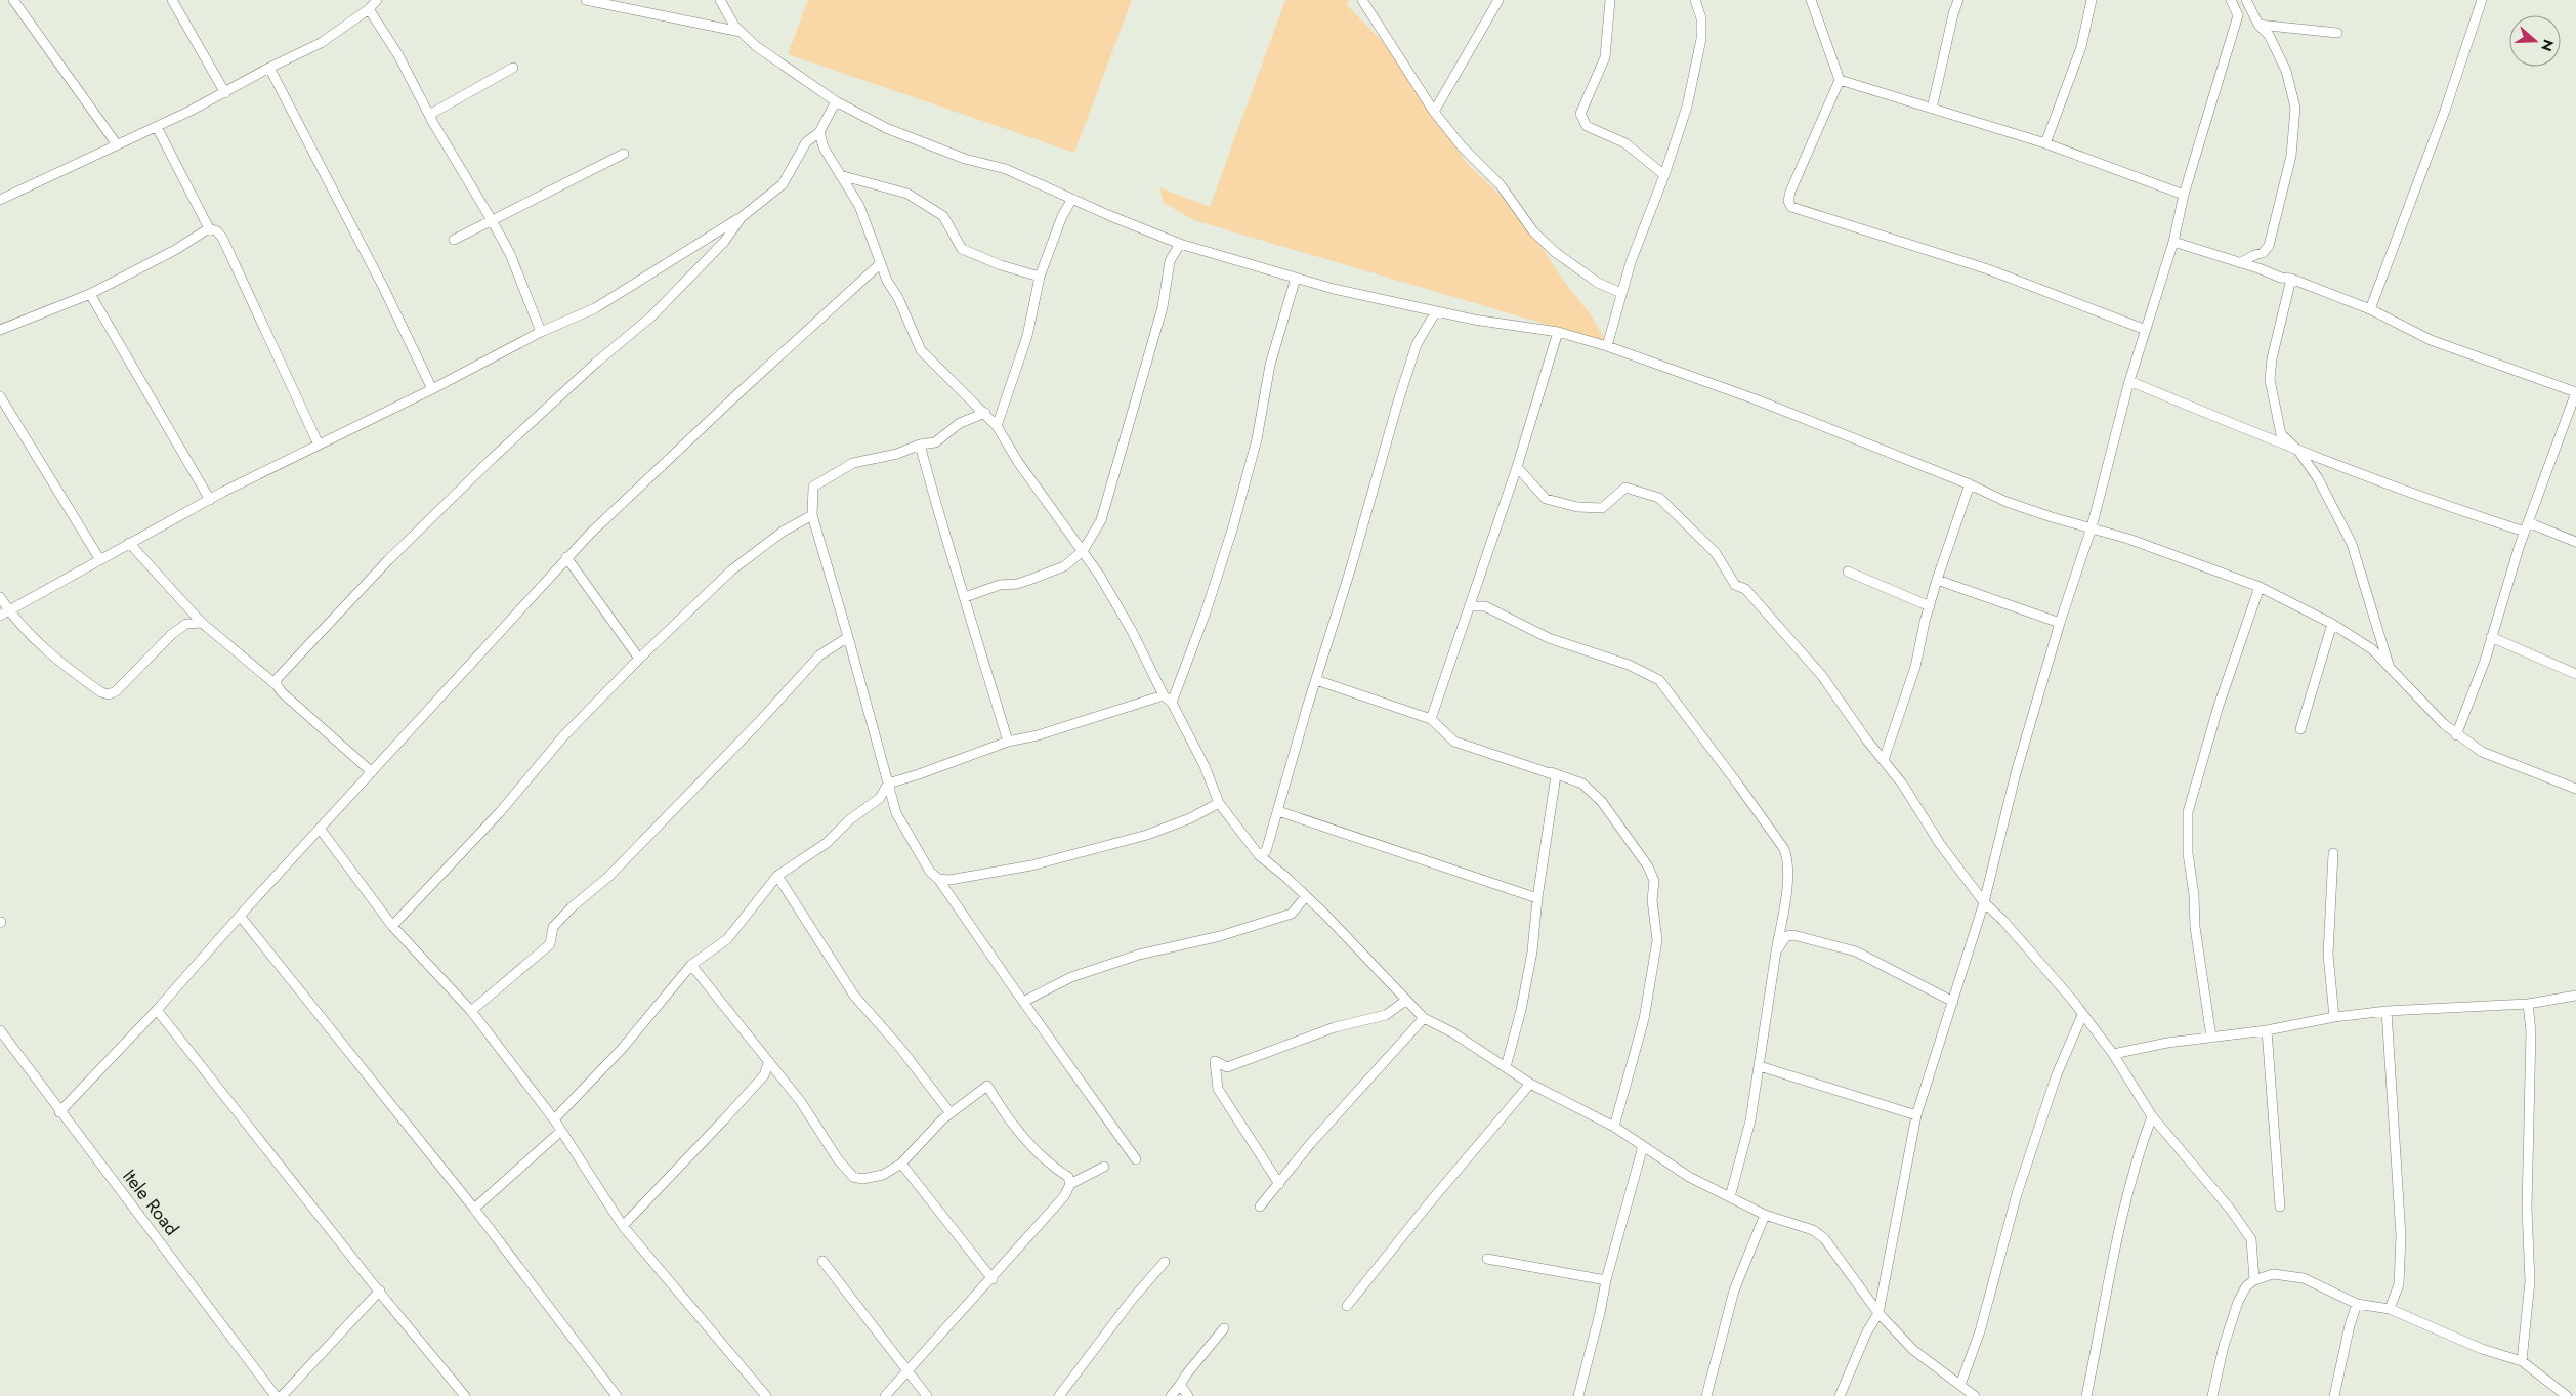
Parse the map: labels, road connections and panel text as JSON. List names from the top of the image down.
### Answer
{
  "streets": {
    "street": ["Itele Road"]
  },
  "north": "right"
}
